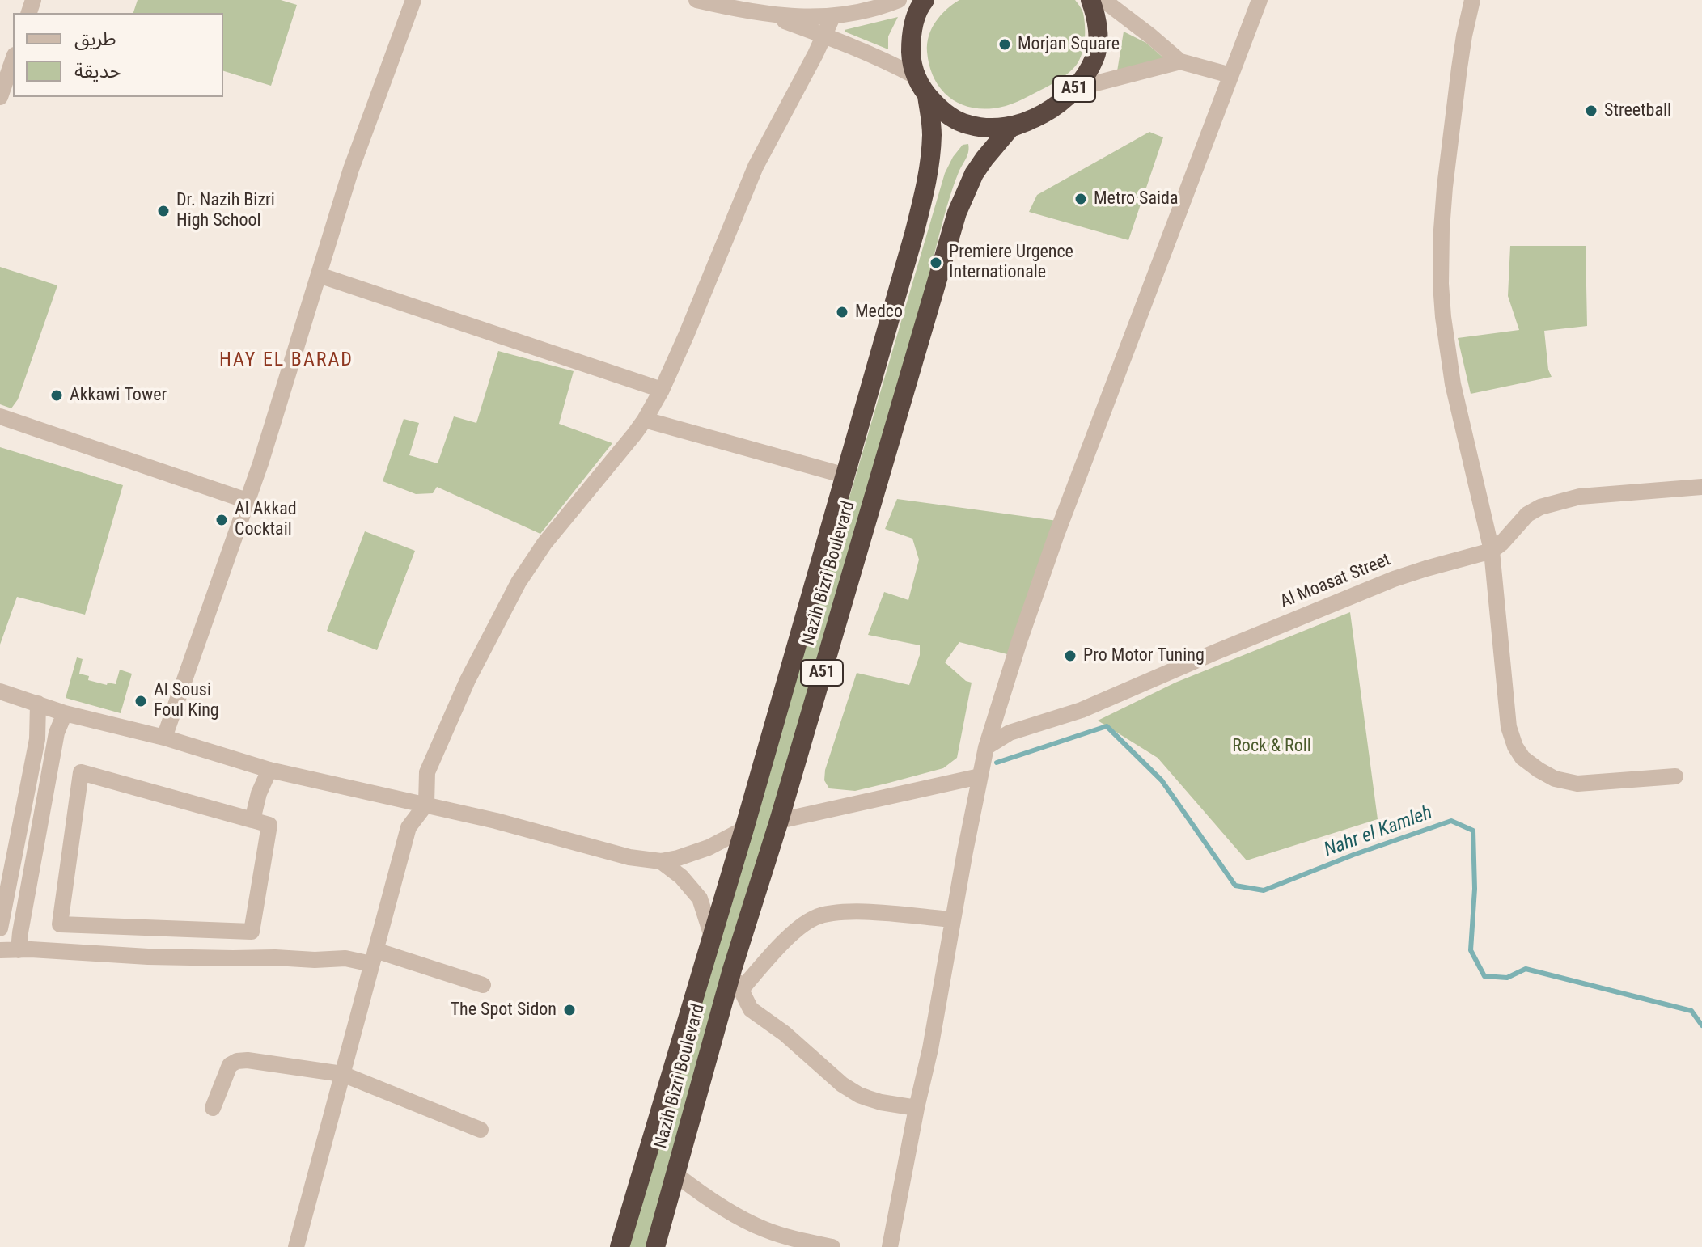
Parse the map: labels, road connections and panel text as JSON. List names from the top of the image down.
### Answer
{
  "streets": {
    "highway": ["A51", "Nazih Bizri Boulevard"],
    "street": ["Al Moasat Street"]
  },
  "crossings": [
    ["A51", "Nazih Bizri Boulevard"]
  ],
  "districts": ["HAY EL BARAD"],
  "water": ["Nahr el Kamleh"],
  "parks": ["Rock & Roll"],
  "places": [
    "Morjan Square",
    "Streetball",
    "Metro Saida",
    "Dr. Nazih Bizri High School",
    "Premiere Urgence Internationale",
    "Medco",
    "Akkawi Tower",
    "Al Akkad Cocktail",
    "Pro Motor Tuning",
    "Al Sousi Foul King",
    "The Spot Sidon"
  ],
  "legend": ["طريق", "حديقة"]
}
